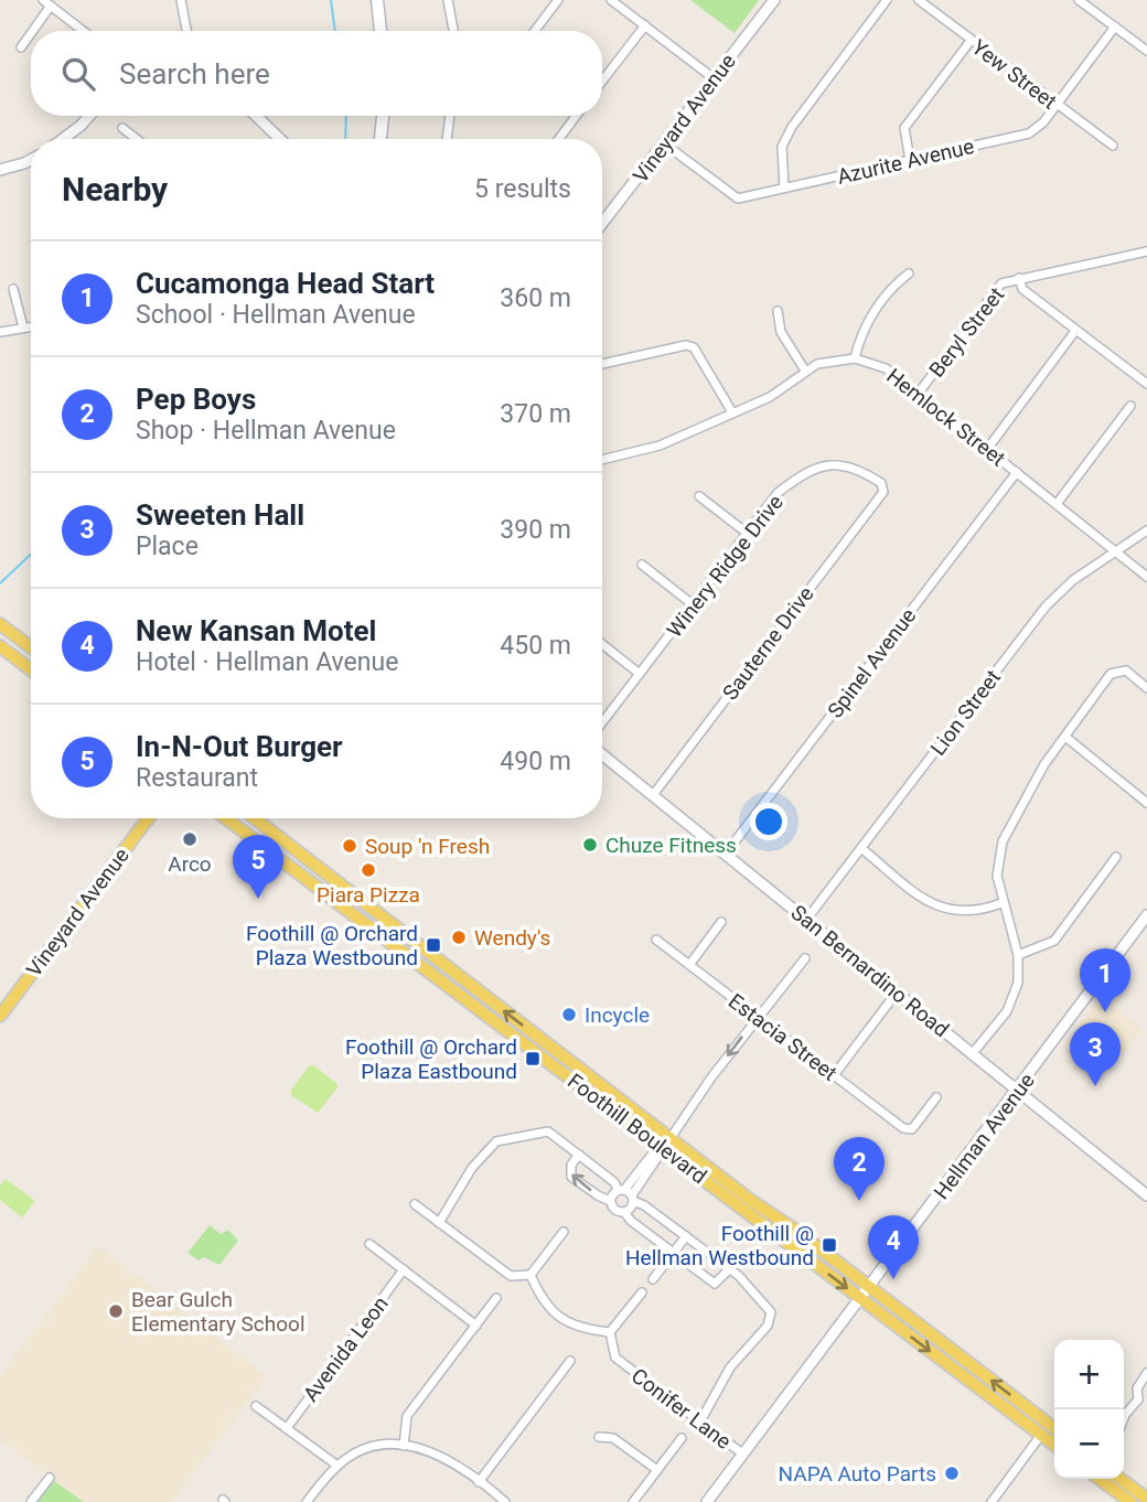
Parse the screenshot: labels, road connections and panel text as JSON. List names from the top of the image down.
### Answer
{
  "streets": {
    "main road": ["Vineyard Avenue", "Foothill Boulevard"],
    "street": [
      "Yew Street",
      "Azurite Avenue",
      "Beryl Street",
      "Hemlock Street",
      "Winery Ridge Drive",
      "Sauterne Drive",
      "Spinel Avenue",
      "Lion Street",
      "San Bernardino Road",
      "Estacia Street",
      "Hellman Avenue",
      "Avenida Leon",
      "Conifer Lane"
    ]
  },
  "crossings": [
    ["Yew Street", "Azurite Avenue"],
    ["Vineyard Avenue", "Azurite Avenue"],
    ["Beryl Street", "Hemlock Street"],
    ["Hemlock Street", "Spinel Avenue"],
    ["Hemlock Street", "Lion Street"],
    ["Winery Ridge Drive", "Sauterne Drive"],
    ["Sauterne Drive", "San Bernardino Road"],
    ["Spinel Avenue", "San Bernardino Road"],
    ["Lion Street", "San Bernardino Road"],
    ["San Bernardino Road", "Hellman Avenue"],
    ["Foothill Boulevard", "Hellman Avenue"],
    ["Hellman Avenue", "Conifer Lane"]
  ],
  "places": {
    "other": [
      "Arco",
      "Chuze Fitness",
      "Soup 'n Fresh",
      "Piara Pizza",
      "Wendy's",
      "Incycle",
      "Bear Gulch Elementary School",
      "NAPA Auto Parts"
    ],
    "transit": ["Foothill @ Orchard Plaza Westbound", "Foothill @ Orchard Plaza Eastbound", "Foothill @ Hellman Westbound"]
  },
  "page": {
    "search": "Search here",
    "heading": ["Nearby", "5 results"],
    "list": [
      {
        "mark": "1",
        "name": "Cucamonga Head Start",
        "note": "School · Hellman Avenue",
        "value": "360 m"
      },
      {
        "mark": "2",
        "name": "Pep Boys",
        "note": "Shop · Hellman Avenue",
        "value": "370 m"
      },
      {
        "mark": "3",
        "name": "Sweeten Hall",
        "note": "Place",
        "value": "390 m"
      },
      {
        "mark": "4",
        "name": "New Kansan Motel",
        "note": "Hotel · Hellman Avenue",
        "value": "450 m"
      },
      {
        "mark": "5",
        "name": "In-N-Out Burger",
        "note": "Restaurant",
        "value": "490 m"
      }
    ],
    "pins": [
      "5",
      "1",
      "3",
      "2",
      "4"
    ],
    "map_buttons": ["+", "−"]
  }
}
